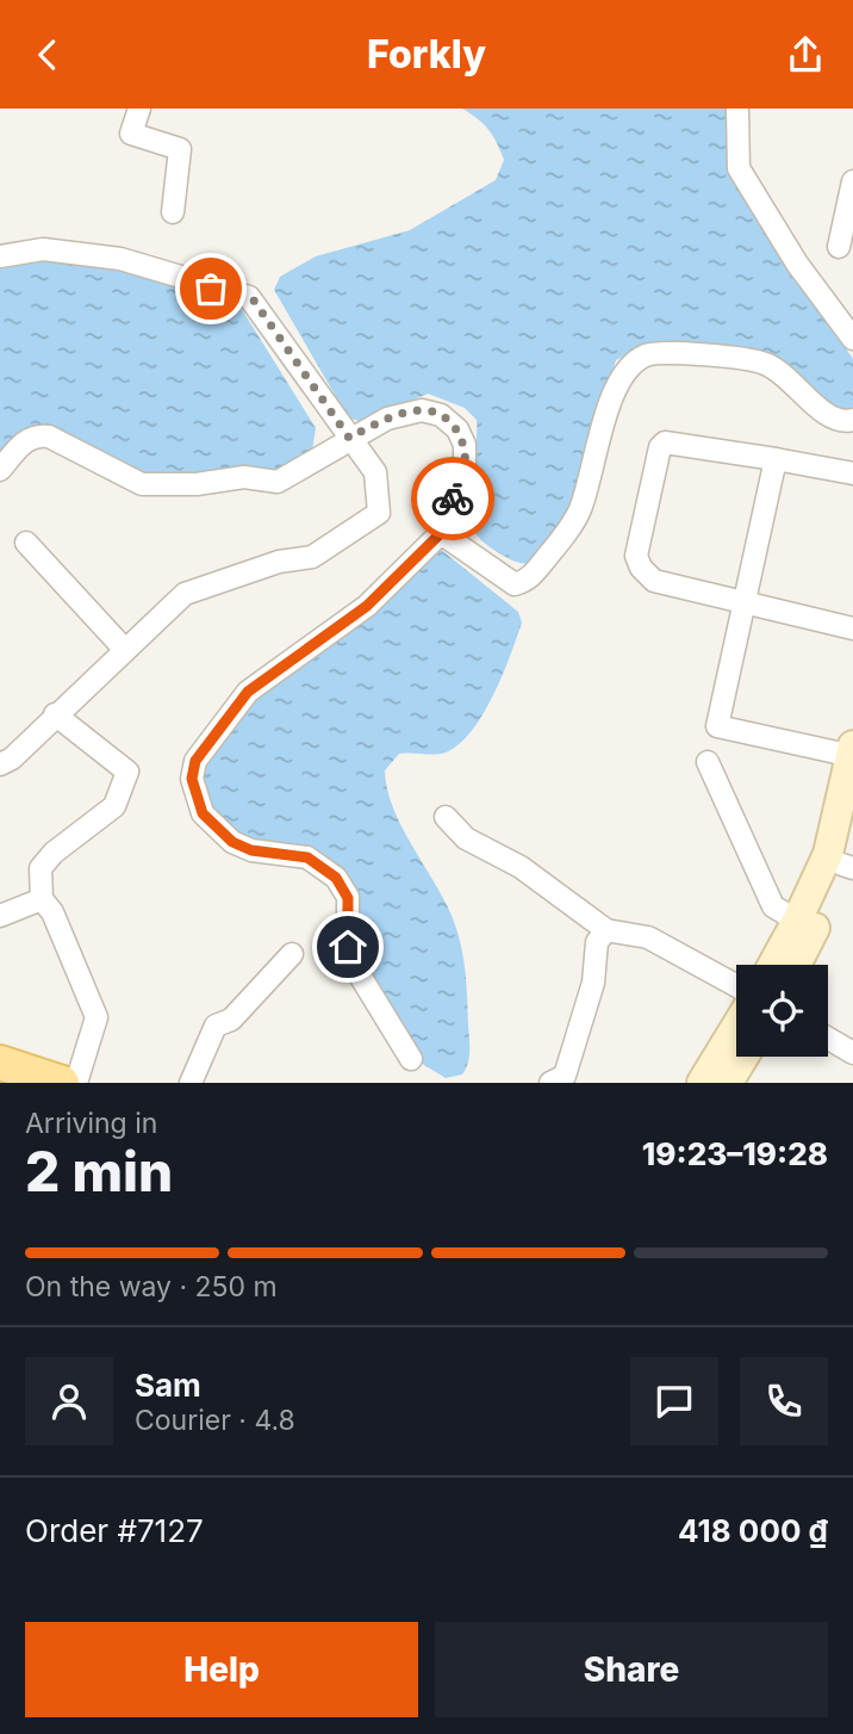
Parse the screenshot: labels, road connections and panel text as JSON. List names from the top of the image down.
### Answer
{
  "page": {
    "header": "Forkly",
    "heading": ["2 min", "Arriving in", "19:23–19:28"],
    "panel": [
      "Sam",
      "Courier · 4.8",
      "Order #7127",
      "418 000 ₫"
    ],
    "bar": "On the way · 250 m",
    "buttons": ["Help", "Share"]
  }
}
